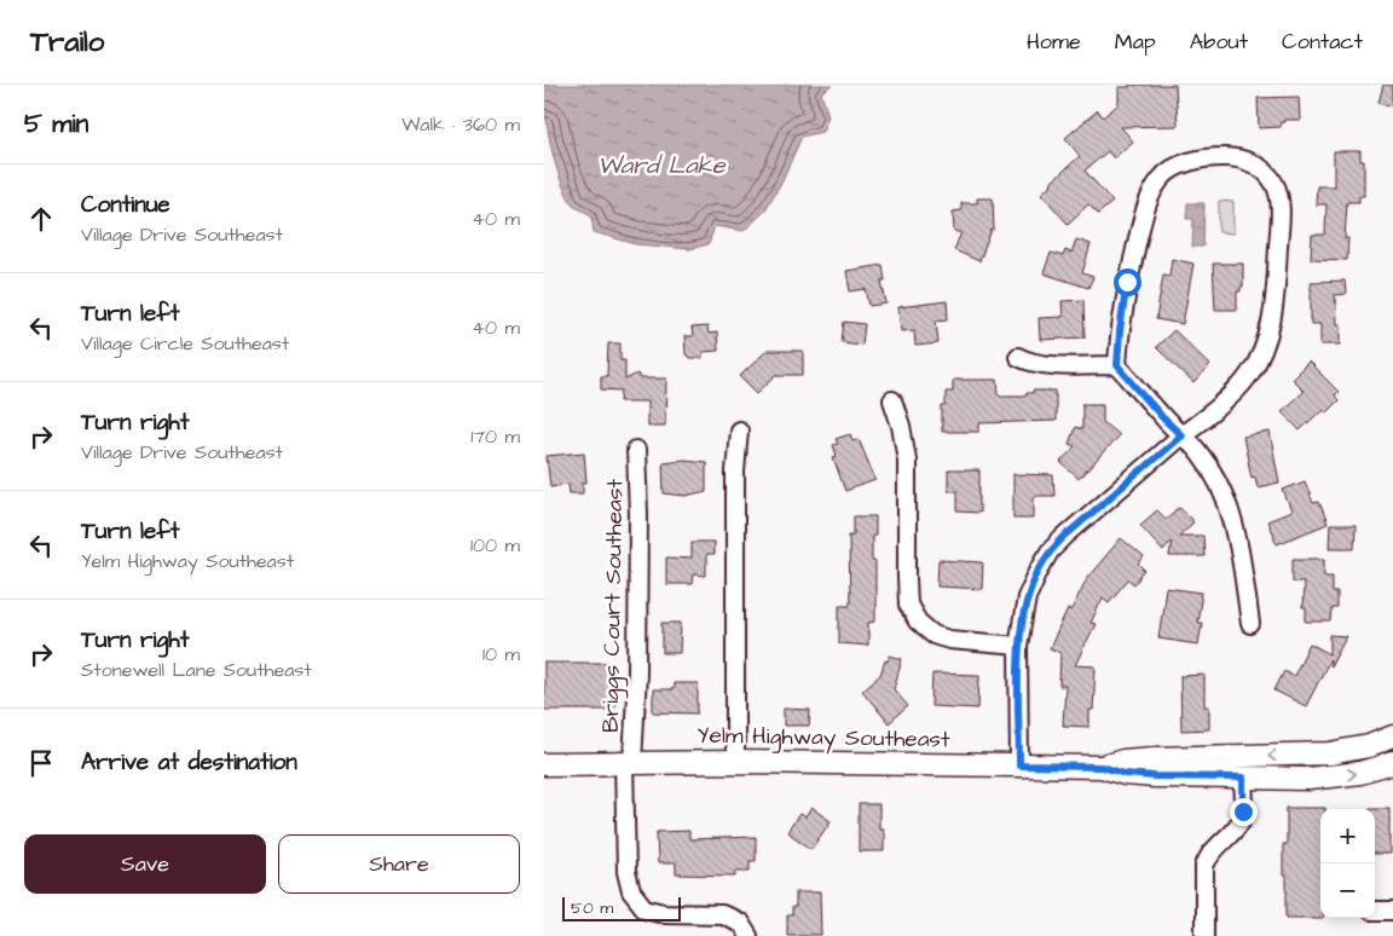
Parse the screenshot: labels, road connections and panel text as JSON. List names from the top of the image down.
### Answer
{
  "streets": {
    "main road": ["Yelm Highway Southeast"],
    "street": ["Briggs Court Southeast"]
  },
  "crossings": [
    ["Briggs Court Southeast", "Yelm Highway Southeast"]
  ],
  "water": ["Ward Lake"],
  "scale_bar": "50 m",
  "page": {
    "header": "Trailo",
    "nav": [
      "Home",
      "Map",
      "About",
      "Contact"
    ],
    "heading": ["5 min", "Walk · 360 m"],
    "list": [
      ["Continue", "Village Drive Southeast", "40 m"],
      ["Turn left", "Village Circle Southeast", "40 m"],
      ["Turn right", "Village Drive Southeast", "170 m"],
      ["Turn left", "Yelm Highway Southeast", "100 m"],
      ["Turn right", "Stonewell Lane Southeast", "10 m"],
      "Arrive at destination"
    ],
    "map_buttons": ["+", "−"],
    "buttons": ["Save", "Share"],
    "scale": "50 m"
  }
}
